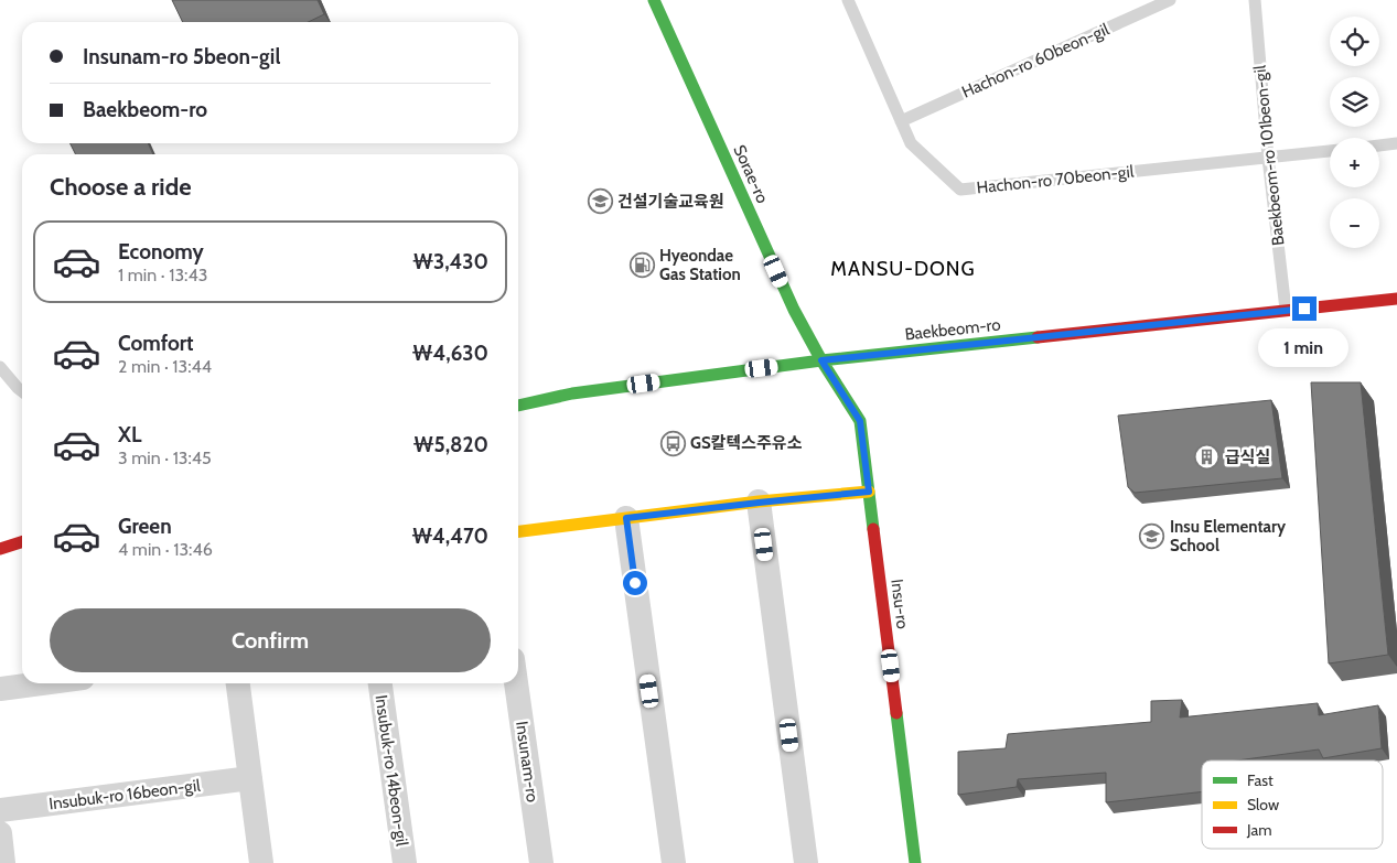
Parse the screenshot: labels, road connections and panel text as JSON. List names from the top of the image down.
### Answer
{
  "streets": {
    "main road": ["Sorae-ro", "Baekbeom-ro", "Insu-ro"],
    "street": ["Insunam-ro", "Insubuk-ro 14beon-gil", "Insubuk-ro 16beon-gil"],
    "lane": ["Hachon-ro 60beon-gil", "Baekbeom-ro 101beon-gil", "Hachon-ro 70beon-gil"]
  },
  "crossings": [
    ["Hachon-ro 60beon-gil", "Hachon-ro 70beon-gil"],
    ["Baekbeom-ro 101beon-gil", "Hachon-ro 70beon-gil"],
    ["Baekbeom-ro 101beon-gil", "Baekbeom-ro"],
    ["Sorae-ro", "Baekbeom-ro"],
    ["Sorae-ro", "Insu-ro"],
    ["Baekbeom-ro", "Insu-ro"]
  ],
  "districts": ["MANSU-DONG"],
  "places": {
    "school or university": ["건설기술교육원", "Insu Elementary School"],
    "fuel station": ["Hyeondae Gas Station"],
    "bus stop": ["GS칼텍스주유소"],
    "building": ["급식실"]
  },
  "legend": ["Fast", "Slow", "Jam"],
  "page": {
    "map_buttons": ["+", "−"],
    "banner": ["Insunam-ro 5beon-gil", "Baekbeom-ro"],
    "heading": "Choose a ride",
    "list": [
      {
        "name": "Economy",
        "note": "1 min · 13:43",
        "value": "₩3,430"
      },
      {
        "name": "Comfort",
        "note": "2 min · 13:44",
        "value": "₩4,630"
      },
      {
        "name": "XL",
        "note": "3 min · 13:45",
        "value": "₩5,820"
      },
      {
        "name": "Green",
        "note": "4 min · 13:46",
        "value": "₩4,470"
      }
    ],
    "bubble": "1 min",
    "buttons": "Confirm"
  }
}
